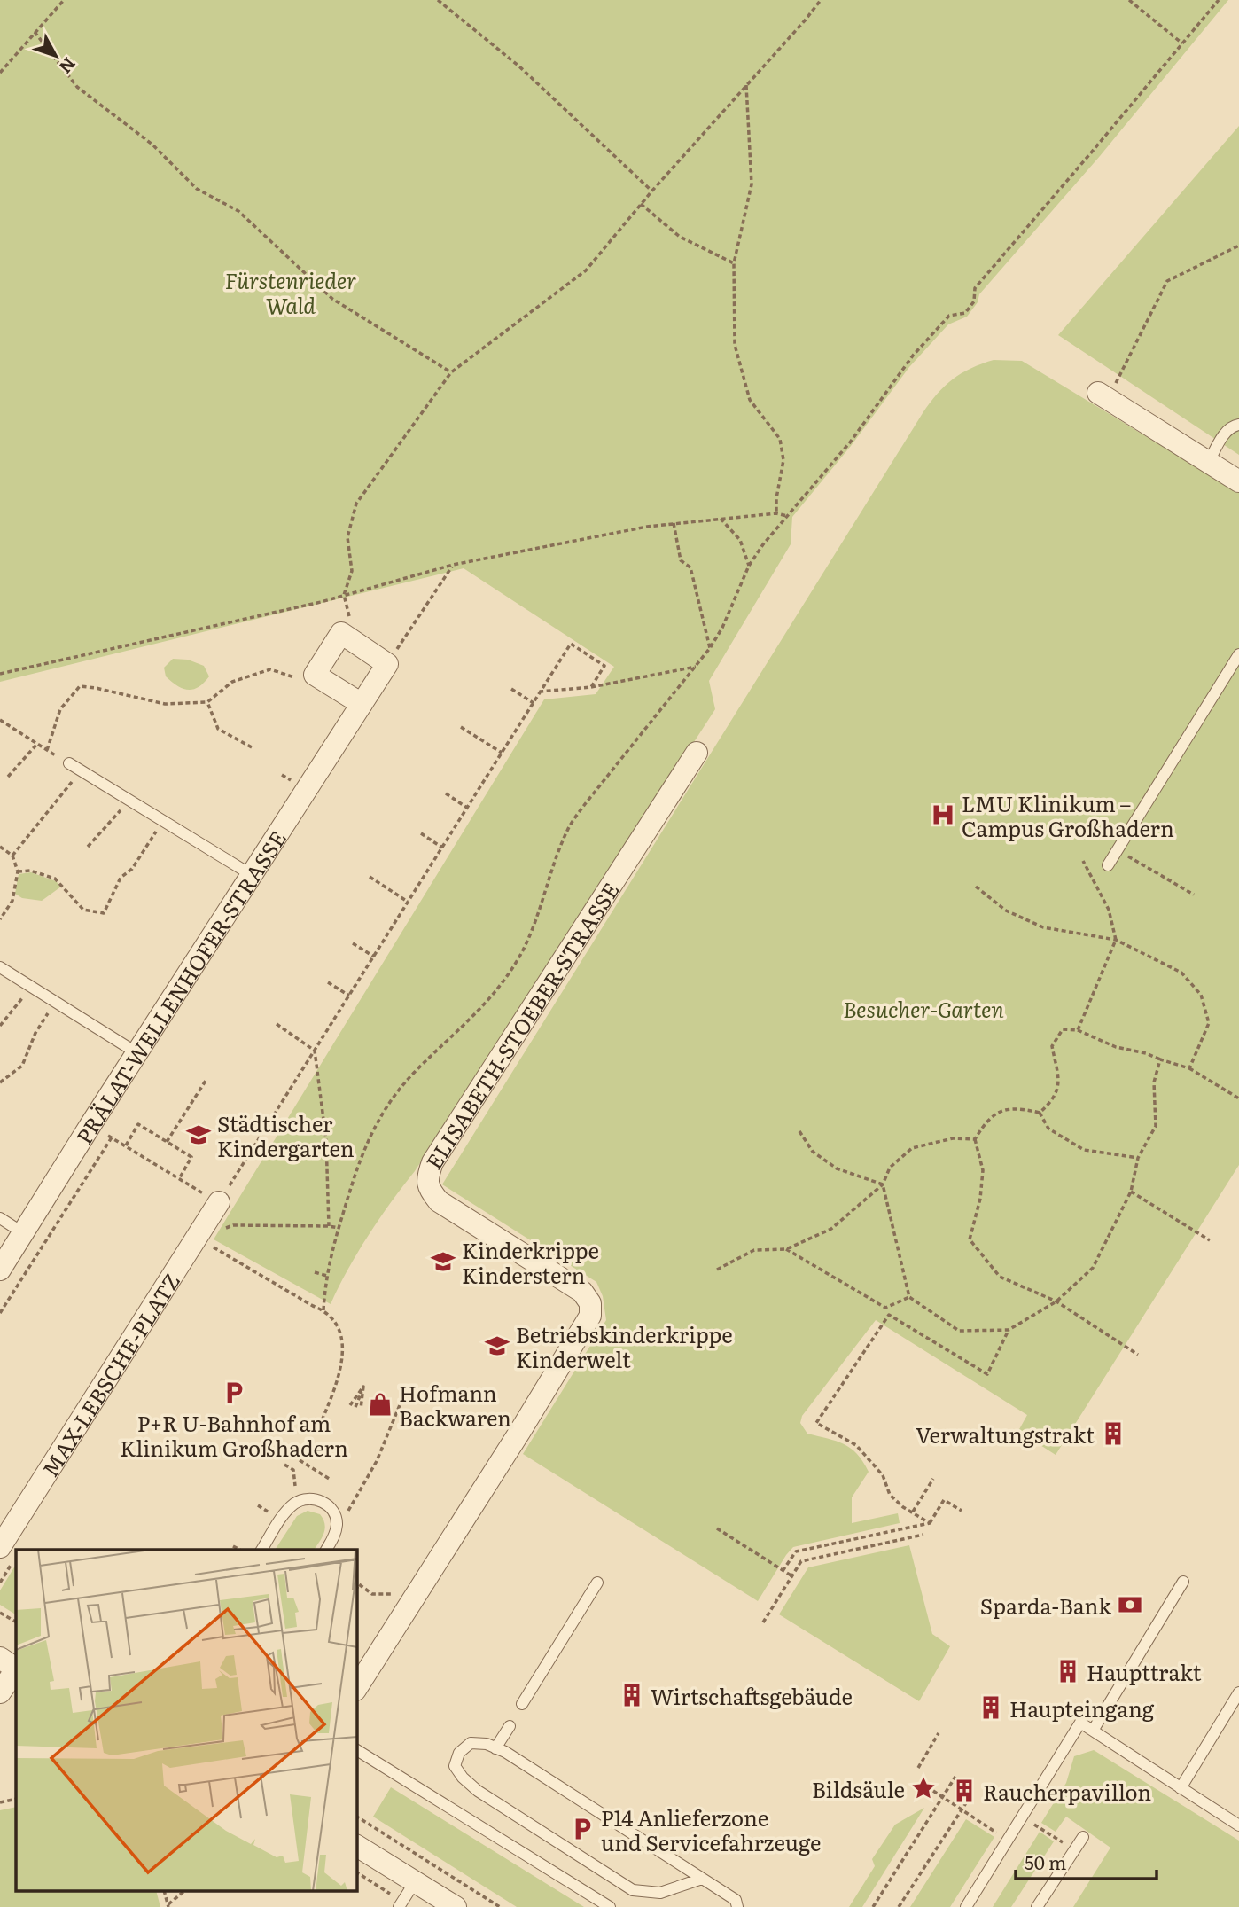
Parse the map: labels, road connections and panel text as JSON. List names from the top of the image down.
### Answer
{
  "streets": {
    "street": ["PRÄLAT-WELLENHOFER-STRASSE", "ELISABETH-STOEBER-STRASSE", "MAX-LEBSCHE-PLATZ"]
  },
  "parks": ["Fürstenrieder Wald", "Besucher-Garten"],
  "places": {
    "hospital": ["LMU Klinikum – Campus Großhadern"],
    "school or university": ["Städtischer Kindergarten", "Kinderkrippe Kinderstern", "Betriebskinderkrippe Kinderwelt"],
    "parking": ["P+R U-Bahnhof am Klinikum Großhadern", "P14 Anlieferzone und Servicefahrzeuge"],
    "shop": ["Hofmann Backwaren"],
    "building": [
      "Verwaltungstrakt",
      "Haupttrakt",
      "Wirtschaftsgebäude",
      "Haupteingang",
      "Raucherpavillon"
    ],
    "bank": ["Sparda-Bank"],
    "place": ["Bildsäule"]
  },
  "scale_bar": "50 m",
  "north": "bottom right"
}
